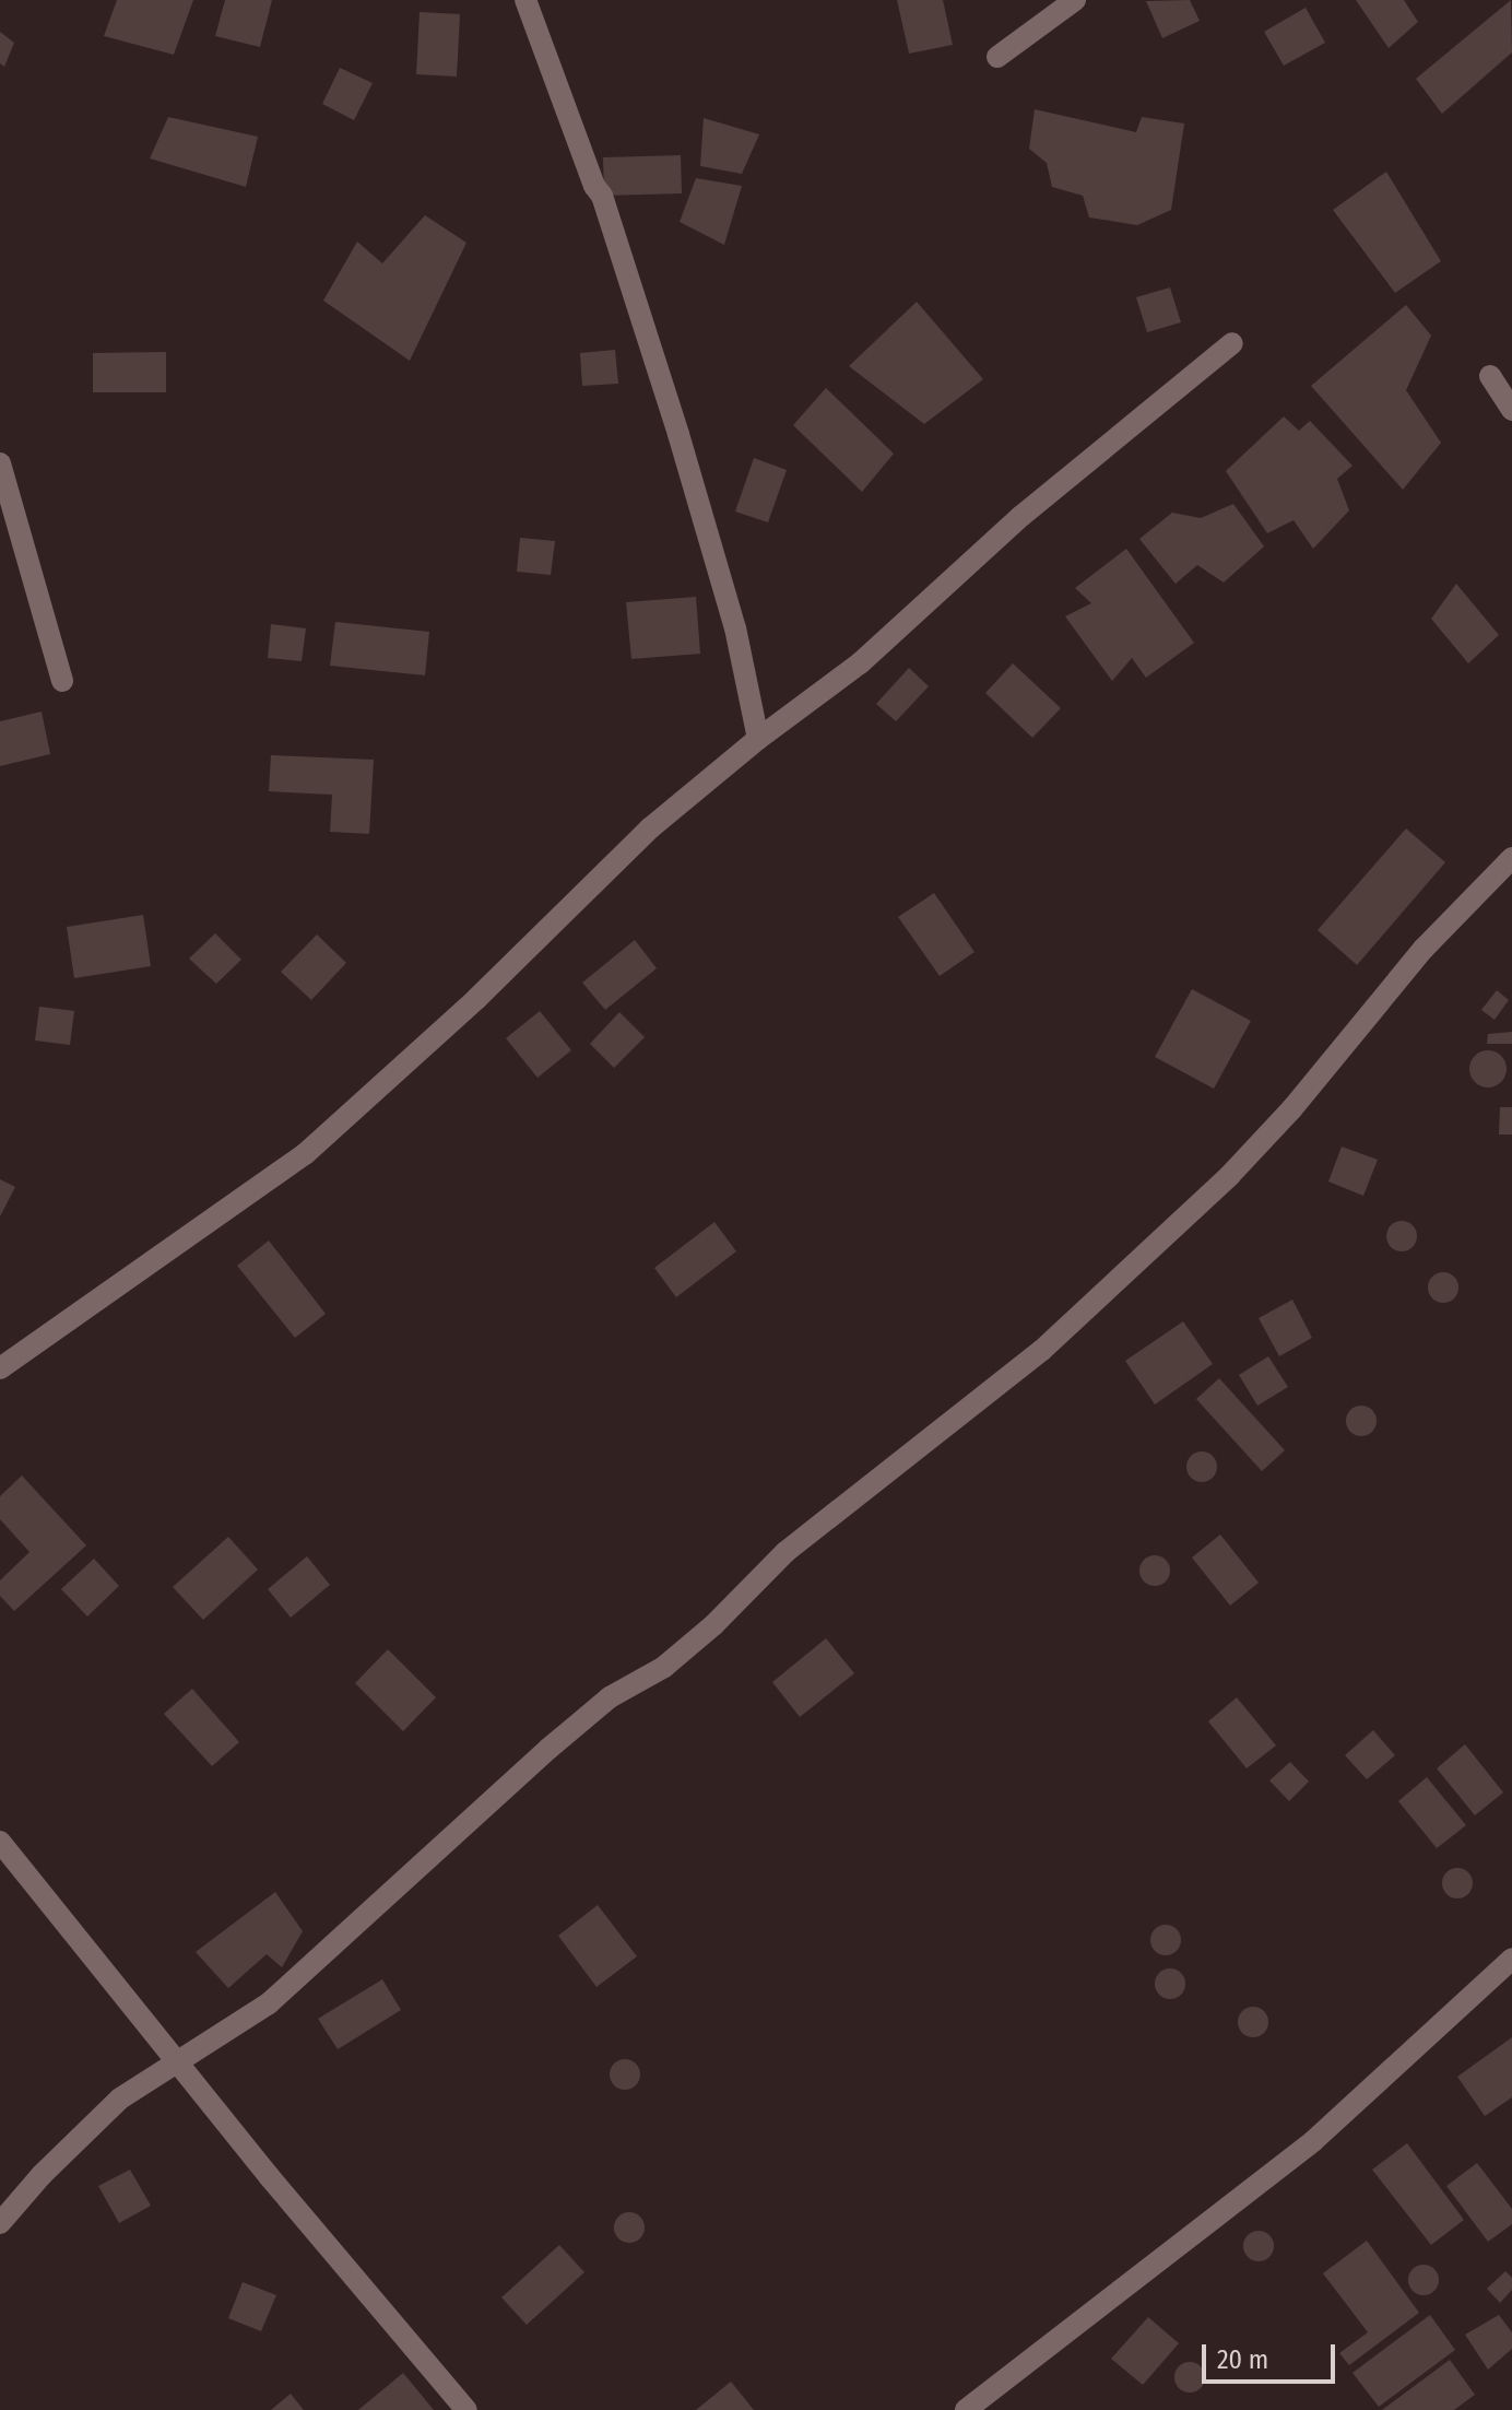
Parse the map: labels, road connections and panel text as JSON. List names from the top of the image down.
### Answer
{
  "scale_bar": "20 m"
}
